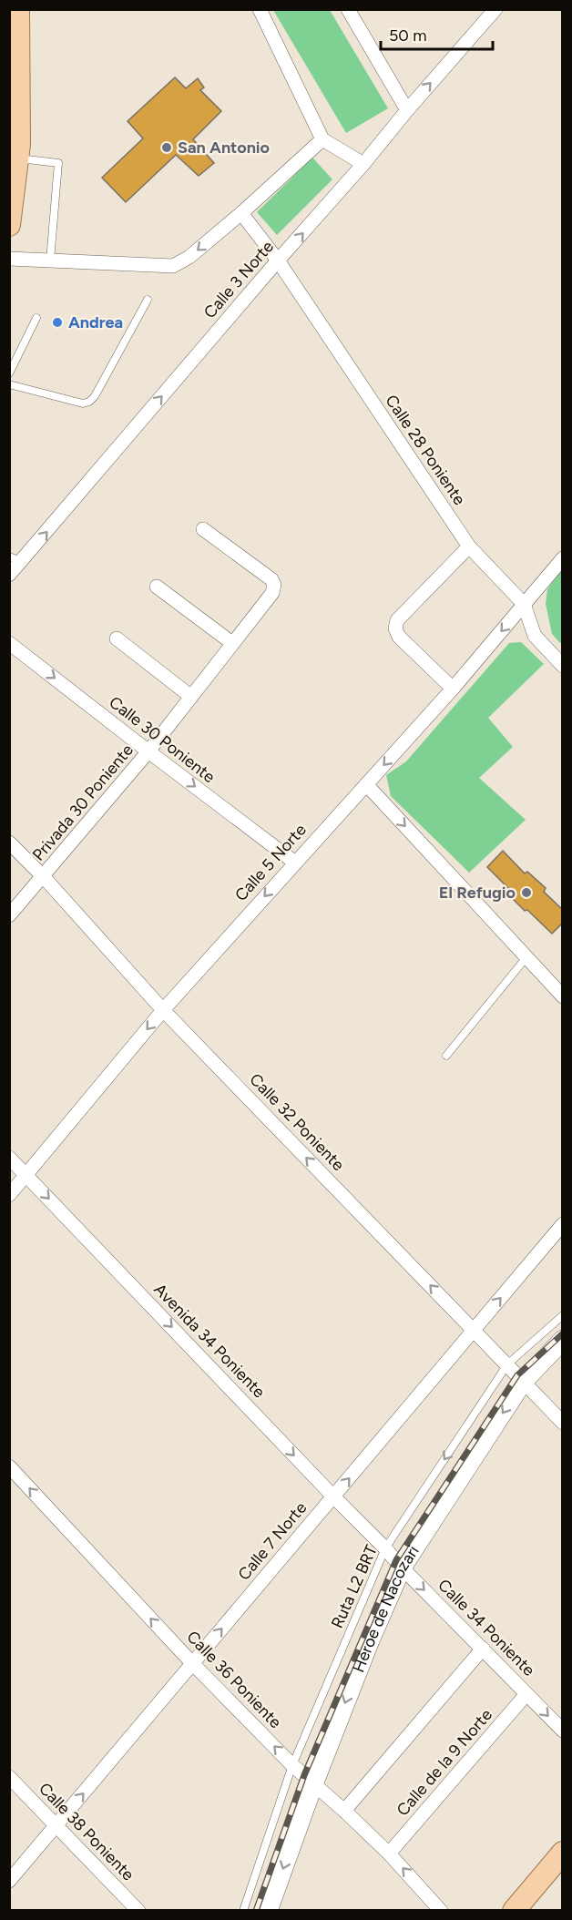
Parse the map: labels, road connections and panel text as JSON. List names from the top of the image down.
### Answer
{
  "streets": {
    "street": [
      "Calle 3 Norte",
      "Calle 28 Poniente",
      "Calle 30 Poniente",
      "Privada 30 Poniente",
      "Calle 5 Norte",
      "Calle 32 Poniente",
      "Avenida 34 Poniente",
      "Calle 7 Norte",
      "Héroe de Nacozari",
      "Calle 34 Poniente",
      "Calle 36 Poniente",
      "Calle de la 9 Norte",
      "Calle 38 Poniente"
    ],
    "lane": ["Ruta L2 BRT"]
  },
  "crossings": [
    ["Calle 3 Norte", "Calle 28 Poniente"],
    ["Calle 28 Poniente", "Calle 5 Norte"],
    ["Calle 30 Poniente", "Privada 30 Poniente"],
    ["Calle 30 Poniente", "Calle 5 Norte"],
    ["Privada 30 Poniente", "Calle 32 Poniente"],
    ["Calle 5 Norte", "Calle 32 Poniente"],
    ["Calle 5 Norte", "Avenida 34 Poniente"],
    ["Calle 32 Poniente", "Calle 7 Norte"],
    ["Calle 32 Poniente", "Ruta L2 BRT"],
    ["Calle 32 Poniente", "Héroe de Nacozari"],
    ["Avenida 34 Poniente", "Calle 7 Norte"],
    ["Avenida 34 Poniente", "Ruta L2 BRT"],
    ["Avenida 34 Poniente", "Calle 34 Poniente"],
    ["Calle 7 Norte", "Calle 36 Poniente"],
    ["Calle 7 Norte", "Calle 38 Poniente"],
    ["Ruta L2 BRT", "Calle 34 Poniente"],
    ["Ruta L2 BRT", "Calle 36 Poniente"],
    ["Héroe de Nacozari", "Calle 34 Poniente"],
    ["Héroe de Nacozari", "Calle 36 Poniente"],
    ["Calle 34 Poniente", "Calle de la 9 Norte"],
    ["Calle 36 Poniente", "Calle de la 9 Norte"]
  ],
  "one_way": [
    "Calle 3 Norte",
    "Calle 30 Poniente",
    "Calle 5 Norte",
    "Calle 32 Poniente",
    "Avenida 34 Poniente",
    "Calle 7 Norte",
    "Calle 34 Poniente",
    "Calle 36 Poniente"
  ],
  "places": ["San Antonio", "Andrea", "El Refugio"],
  "scale_bar": "50 m"
}
